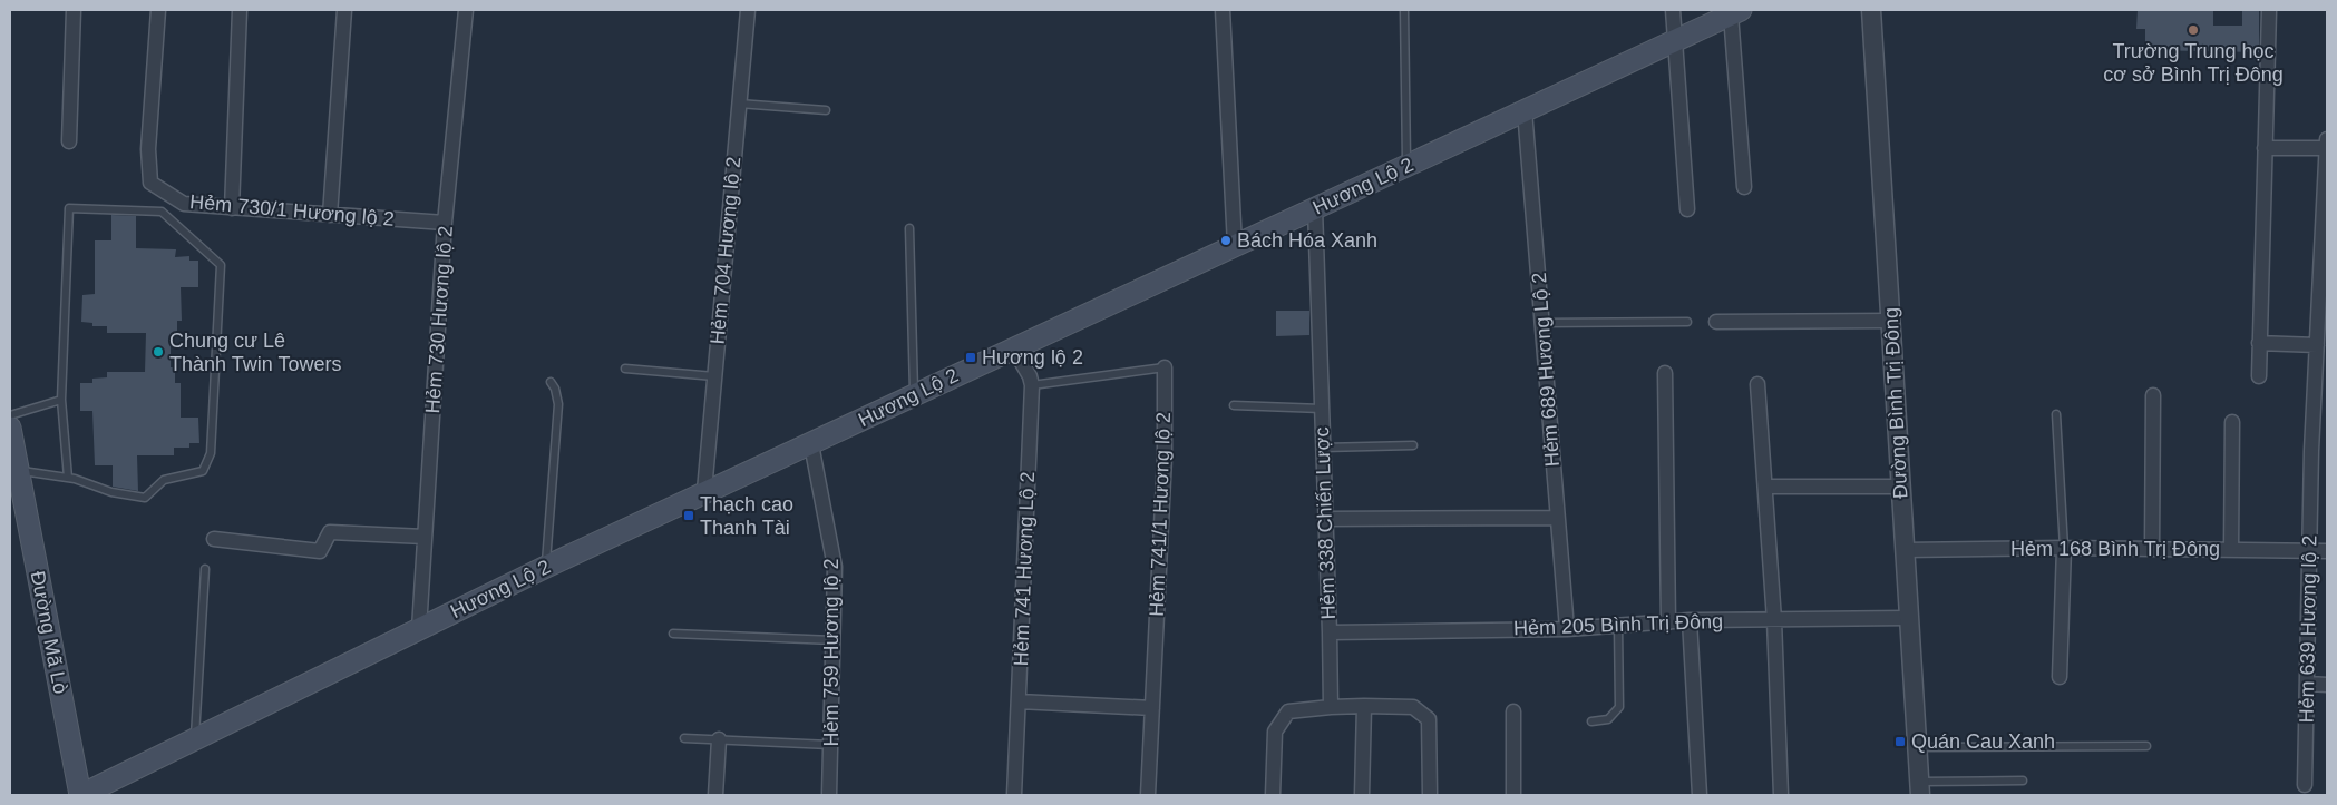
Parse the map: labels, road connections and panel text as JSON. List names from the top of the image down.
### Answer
{
  "streets": {
    "main road": ["Hương Lộ 2", "Đường Mã Lò"],
    "street": [
      "Hẻm 730/1 Hương lộ 2",
      "Hẻm 704 Hương lộ 2",
      "Hẻm 730 Hương lộ 2",
      "Hẻm 689 Hương Lộ 2",
      "Đường Bình Trị Đông",
      "Hẻm 741/1 Hương lộ 2",
      "Hẻm 338 Chiến Lược",
      "Hẻm 168 Bình Trị Đông",
      "Hẻm 741 Hương Lộ 2",
      "Hẻm 205 Bình Trị Đông",
      "Hẻm 639 Hương lộ 2",
      "Hẻm 759 Hương lộ 2"
    ]
  },
  "crossings": [
    ["Hương Lộ 2", "Hẻm 704 Hương lộ 2"],
    ["Hương Lộ 2", "Hẻm 730 Hương lộ 2"],
    ["Hương Lộ 2", "Hẻm 689 Hương Lộ 2"],
    ["Hương Lộ 2", "Hẻm 338 Chiến Lược"],
    ["Hương Lộ 2", "Hẻm 741 Hương Lộ 2"],
    ["Hương Lộ 2", "Đường Mã Lò"],
    ["Hương Lộ 2", "Hẻm 759 Hương lộ 2"],
    ["Hẻm 730/1 Hương lộ 2", "Hẻm 730 Hương lộ 2"],
    ["Hẻm 689 Hương Lộ 2", "Hẻm 205 Bình Trị Đông"],
    ["Đường Bình Trị Đông", "Hẻm 168 Bình Trị Đông"],
    ["Đường Bình Trị Đông", "Hẻm 205 Bình Trị Đông"],
    ["Hẻm 741/1 Hương lộ 2", "Hẻm 741 Hương Lộ 2"],
    ["Hẻm 338 Chiến Lược", "Hẻm 205 Bình Trị Đông"],
    ["Hẻm 168 Bình Trị Đông", "Hẻm 639 Hương lộ 2"]
  ],
  "places": {
    "other": ["Trường Trung học cơ sở Bình Trị Đông", "Bách Hóa Xanh", "Chung cư Lê Thành Twin Towers"],
    "transit": ["Hương lộ 2", "Thạch cao Thanh Tài", "Quán Cau Xanh"]
  }
}
